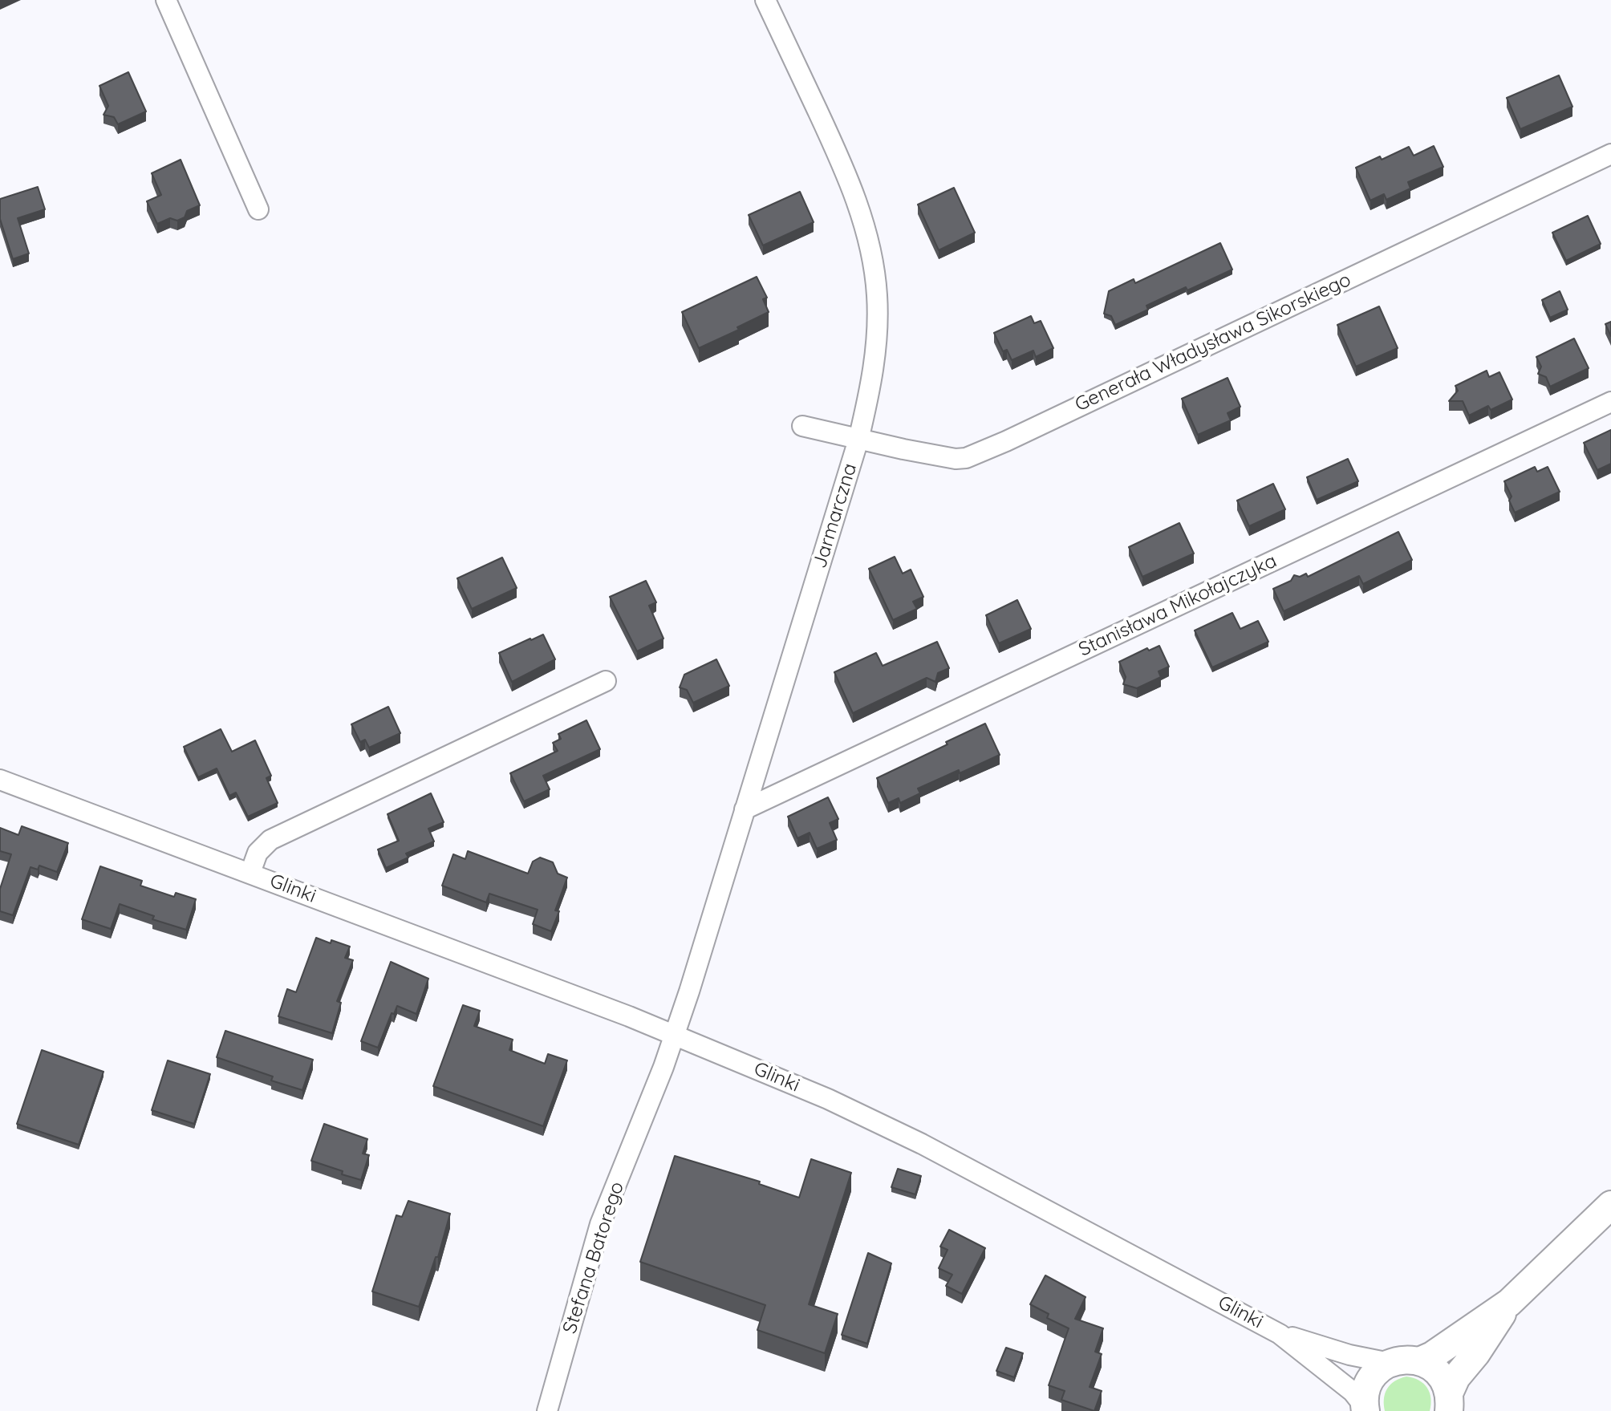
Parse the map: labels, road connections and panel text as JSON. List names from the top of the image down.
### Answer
{
  "streets": {
    "street": [
      "Generała Władysława Sikorskiego",
      "Jarmarczna",
      "Stanisława Mikołajczyka",
      "Glinki",
      "Stefana Batorego"
    ]
  },
  "crossings": [
    ["Generała Władysława Sikorskiego", "Jarmarczna"],
    ["Jarmarczna", "Stanisława Mikołajczyka"],
    ["Jarmarczna", "Glinki"],
    ["Jarmarczna", "Stefana Batorego"],
    ["Glinki", "Stefana Batorego"]
  ]
}
